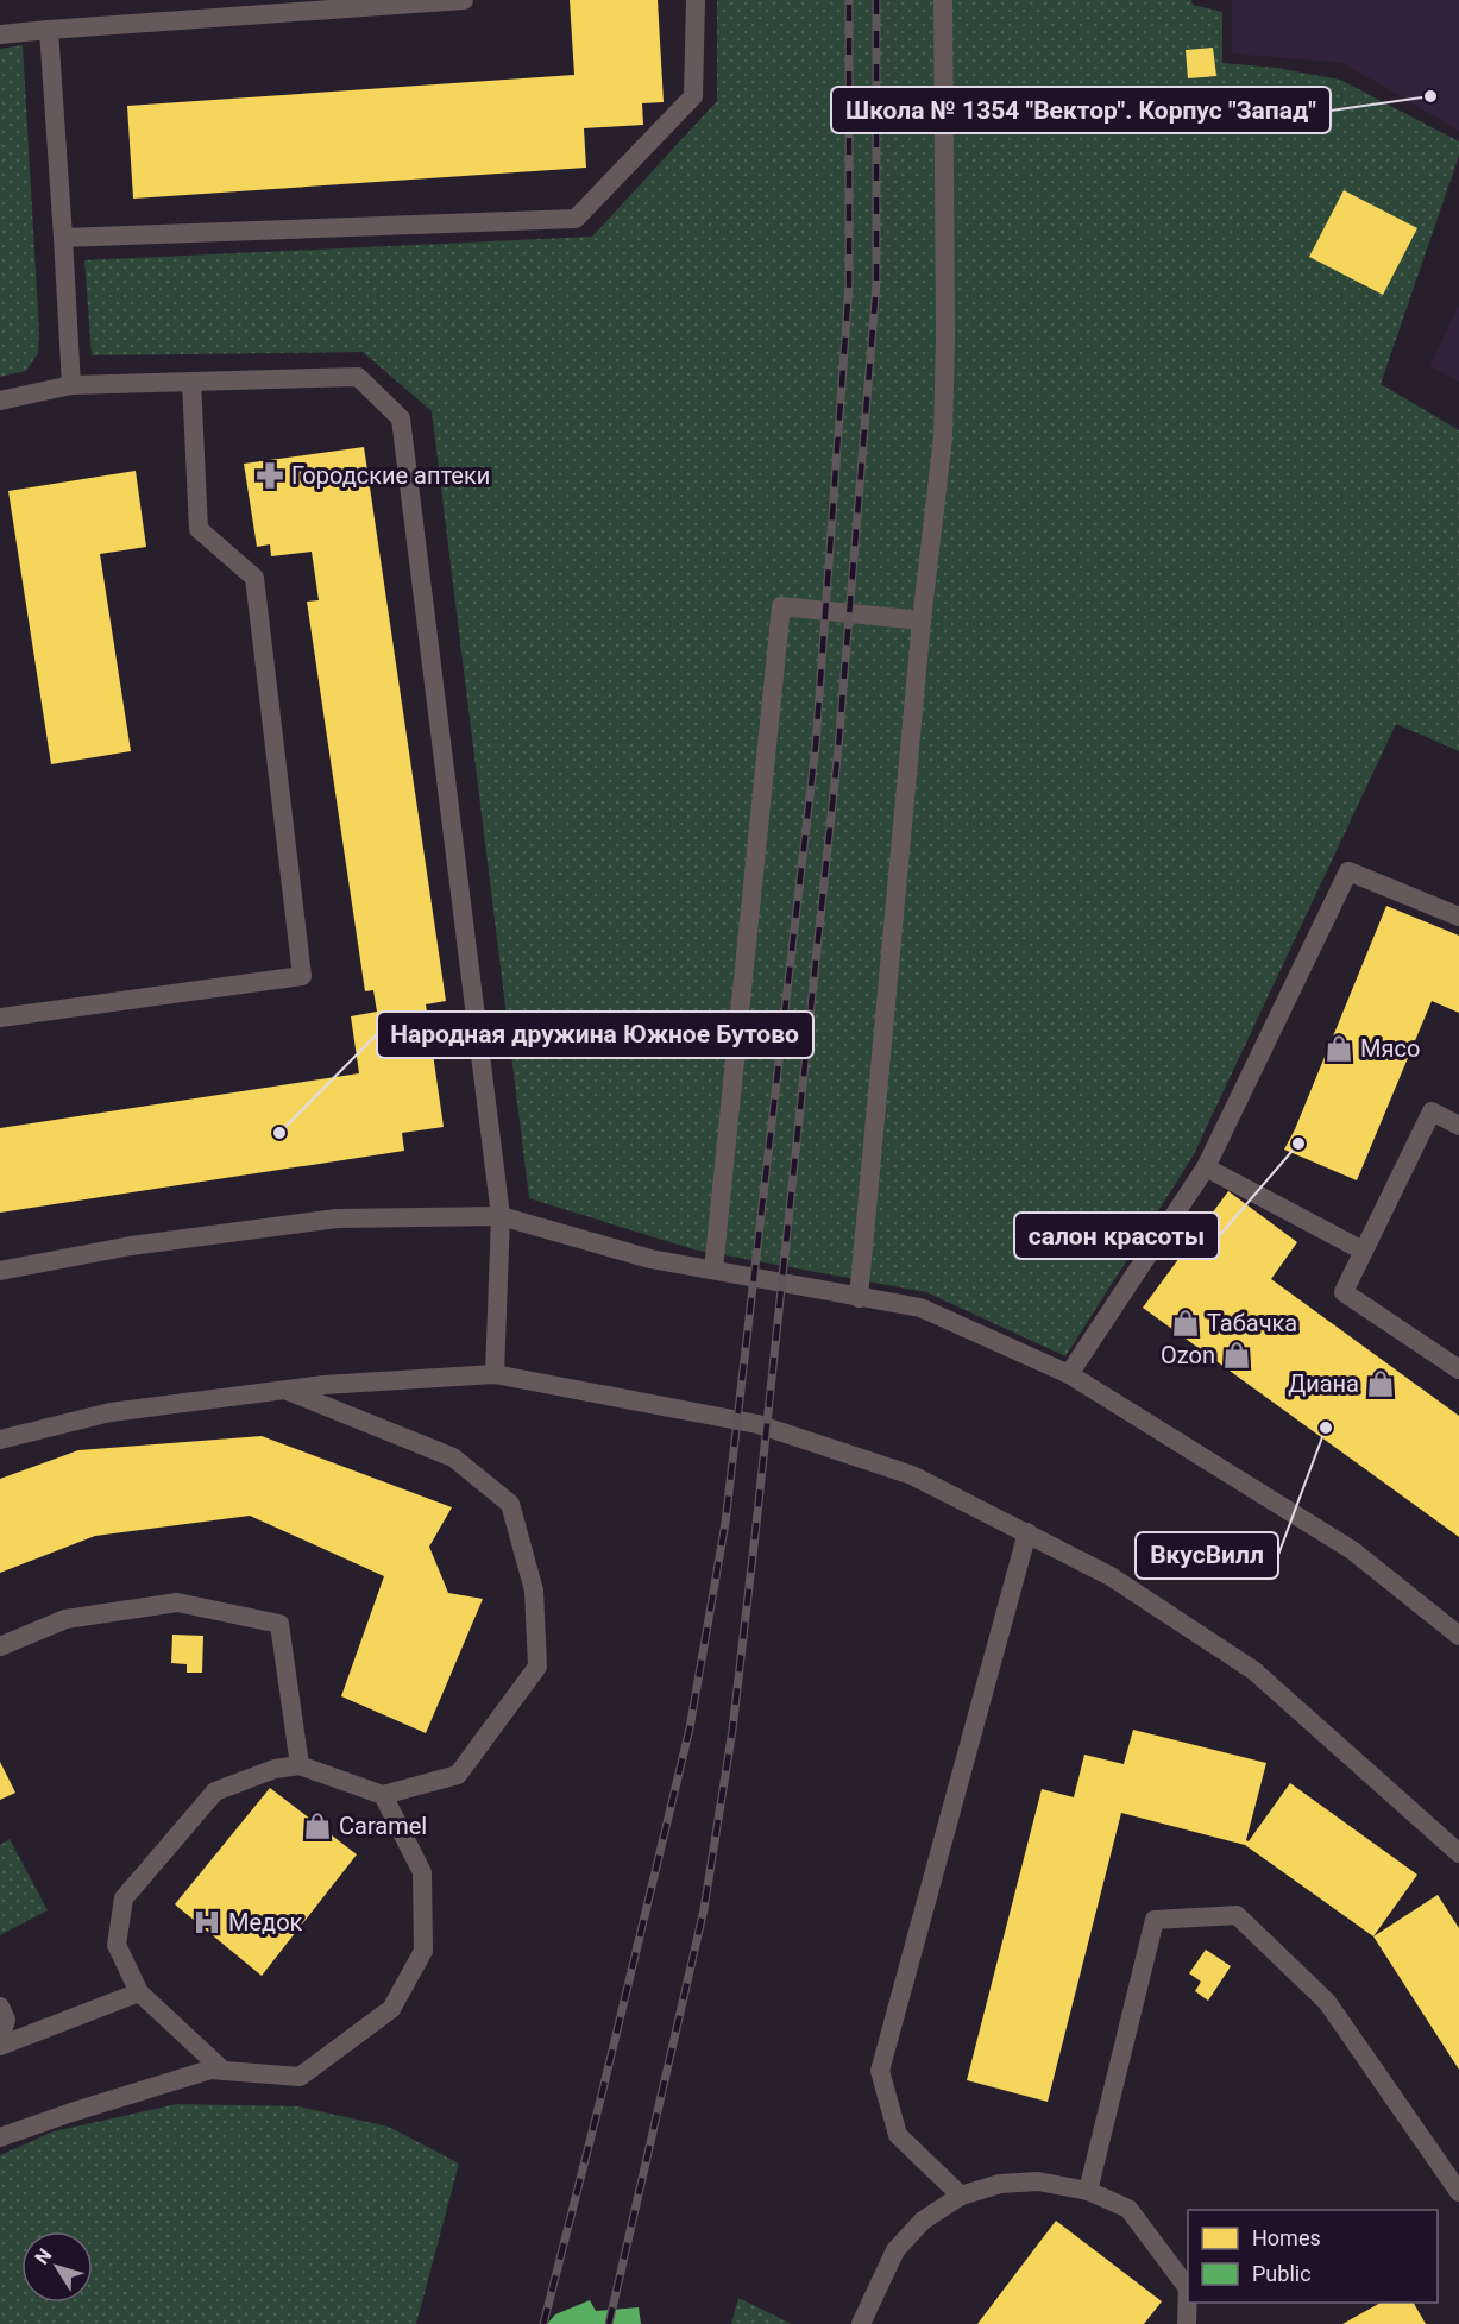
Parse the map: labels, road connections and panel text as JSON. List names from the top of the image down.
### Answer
{
  "places": {
    "other": [
      "Школа № 1354 \"Вектор\". Корпус \"Запад\"",
      "Народная дружина Южное Бутово",
      "салон красоты",
      "ВкусВилл"
    ],
    "pharmacy": ["Городские аптеки"],
    "shop": [
      "Мясо",
      "Табачка",
      "Ozon",
      "Диана",
      "Caramel"
    ],
    "hospital": ["Медок"]
  },
  "legend": ["Homes", "Public"],
  "north": "top left"
}
